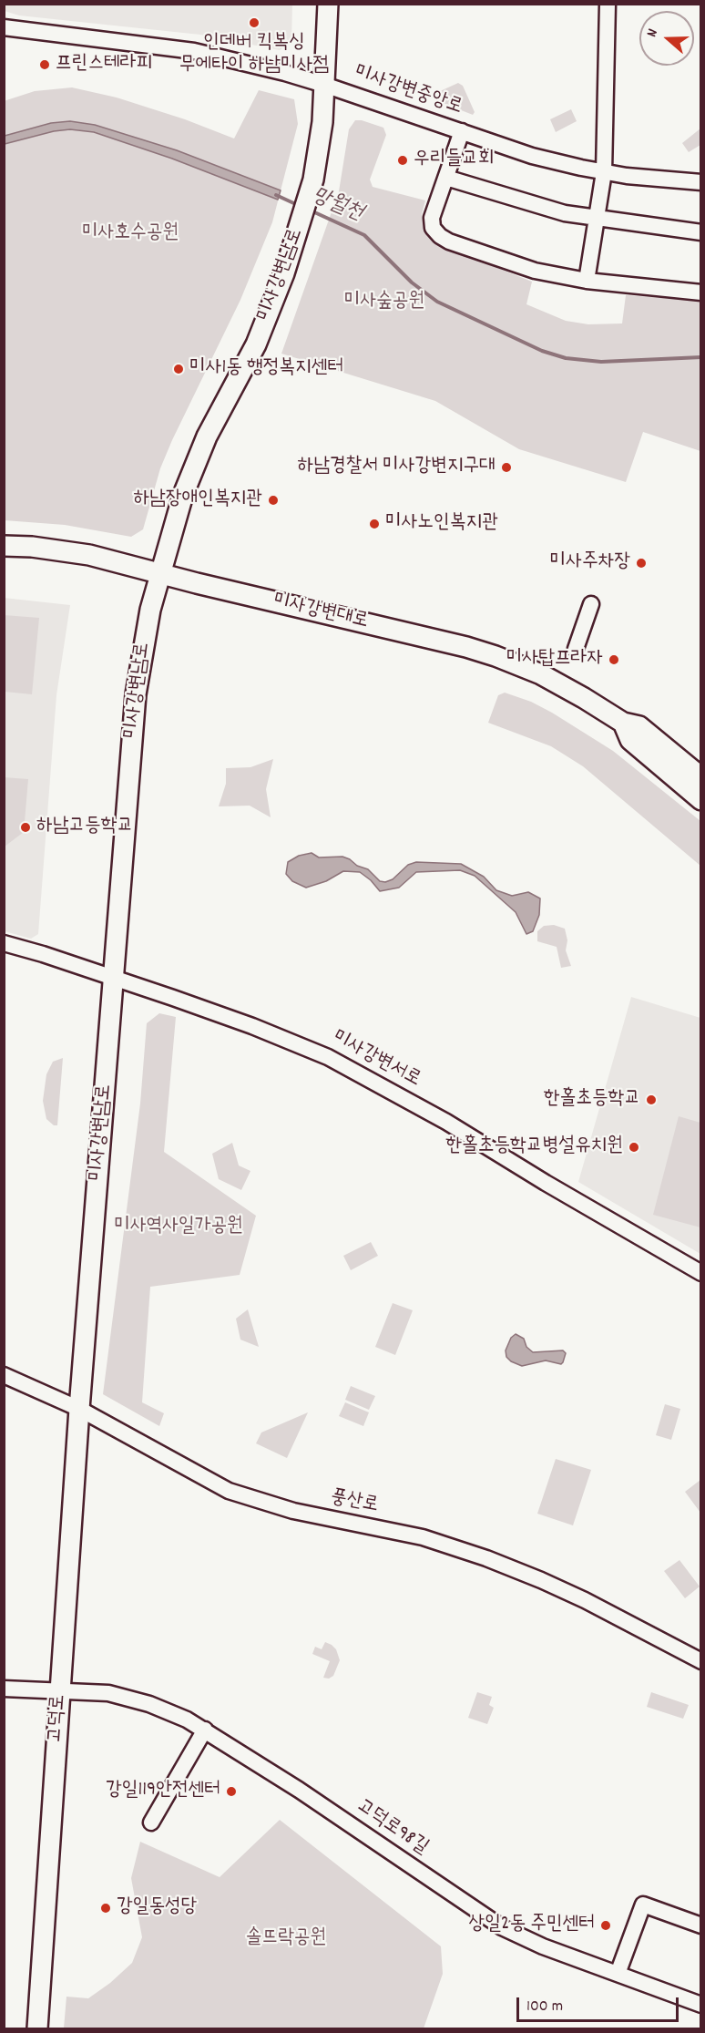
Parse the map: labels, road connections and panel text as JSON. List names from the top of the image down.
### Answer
{
  "streets": {
    "main road": ["미사강변남로", "미사강변대로", "고덕로"],
    "street": [
      "미사강변중앙로",
      "미사강변서로",
      "풍산로",
      "고덕로98길"
    ]
  },
  "crossings": [
    ["미사강변중앙로", "미사강변남로"],
    ["미사강변남로", "미사강변대로"],
    ["미사강변남로", "미사강변서로"],
    ["미사강변남로", "풍산로"],
    ["미사강변남로", "고덕로"],
    ["풍산로", "고덕로"],
    ["고덕로", "고덕로98길"]
  ],
  "water": ["망월천"],
  "parks": [
    "미사호수공원",
    "미사숲공원",
    "미사역사일가공원",
    "솔뜨락공원"
  ],
  "places": [
    "인데버 킥복싱 무에타이 하남미사점",
    "프린스테라피",
    "우리들교회",
    "미사1동 행정복지센터",
    "하남경찰서 미사강변지구대",
    "하남장애인복지관",
    "미사노인복지관",
    "미사주차장",
    "미사탑프라자",
    "하남고등학교",
    "한홀초등학교",
    "한홀초등학교병설유치원",
    "강일119안전센터",
    "강일동성당",
    "상일2동 주민센터"
  ],
  "scale_bar": "100 m",
  "north": "left"
}
